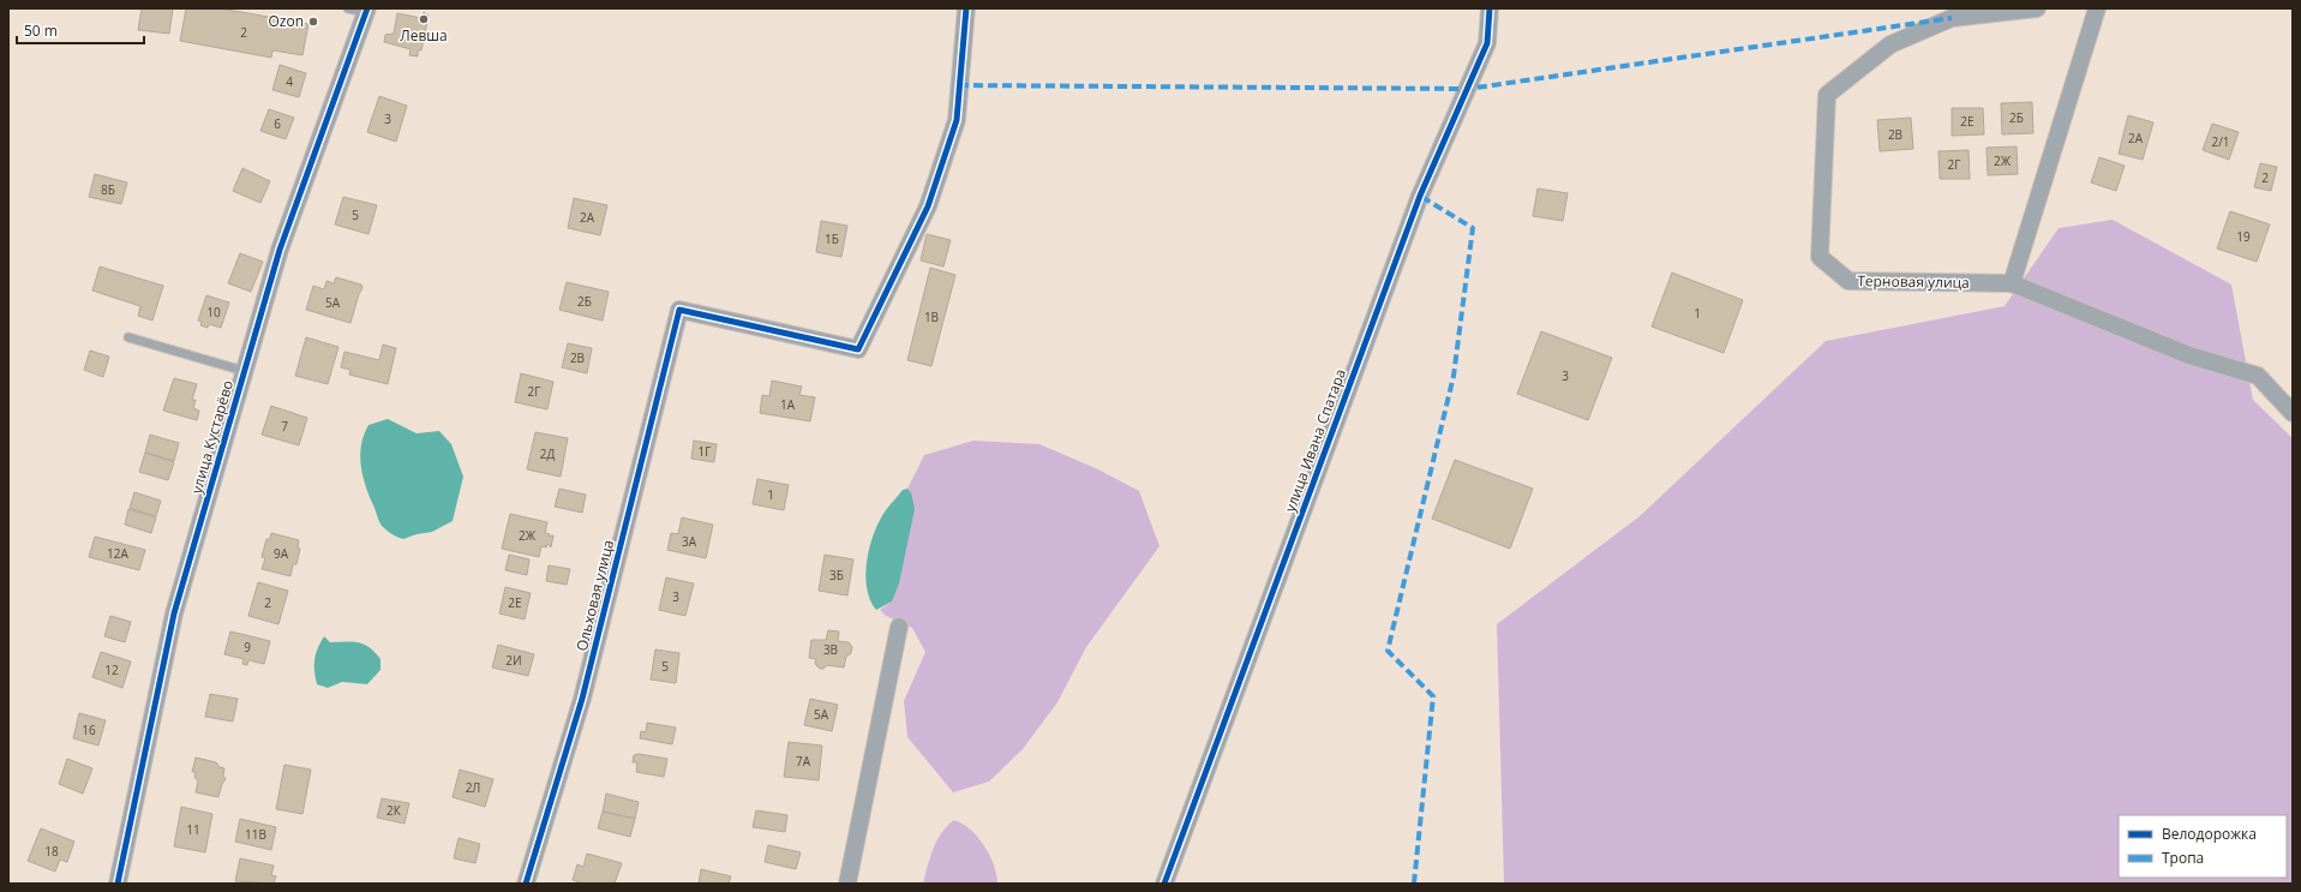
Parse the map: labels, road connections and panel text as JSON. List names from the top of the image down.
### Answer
{
  "streets": {
    "street": [
      "Терновая улица",
      "улица Кустарёво",
      "улица Ивана Спатара",
      "Ольховая улица"
    ]
  },
  "places": ["Левша", "Ozon"],
  "house_numbers": [
    "2",
    "4",
    "2Б",
    "3",
    "2Е",
    "6",
    "2В",
    "2А",
    "2/1",
    "2Ж",
    "2Г",
    "2",
    "8Б",
    "5",
    "2А",
    "19",
    "1Б",
    "2Б",
    "5А",
    "10",
    "1",
    "1В",
    "2В",
    "3",
    "2Г",
    "1А",
    "7",
    "1Г",
    "2Д",
    "1",
    "2Ж",
    "3А",
    "12А",
    "9А",
    "3Б",
    "3",
    "2",
    "2Е",
    "9",
    "3В",
    "2И",
    "5",
    "12",
    "5А",
    "16",
    "7А",
    "2Л",
    "2К",
    "11",
    "11В",
    "18"
  ],
  "legend": ["Велодорожка", "Тропа"],
  "scale_bar": "50 m"
}
